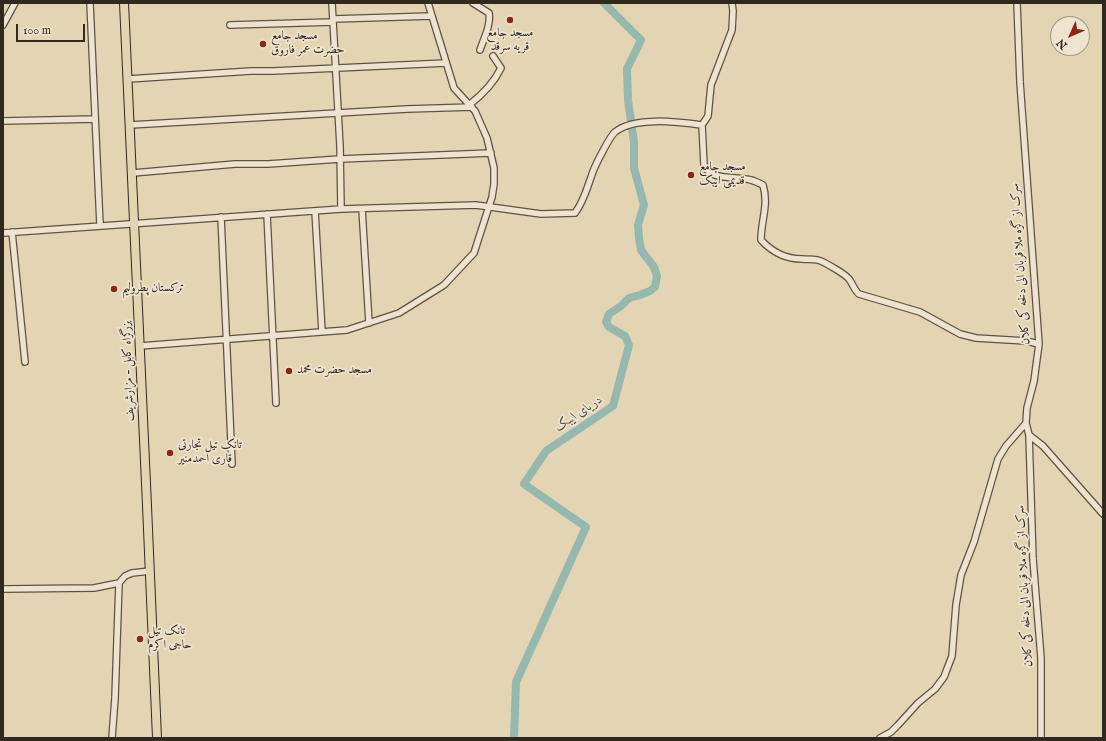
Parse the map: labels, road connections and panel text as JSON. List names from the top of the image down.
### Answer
{
  "streets": {
    "highway": ["بزرگراه کابل - مزارشریف"],
    "street": ["سرک از گزه ملا قربان الی دلخه کی کلان"]
  },
  "water": ["دریای ایبک"],
  "places": [
    "مسجد جامع قریه سرقد",
    "مسجد جامع حضرت عمر فاروق",
    "مسجد جامع قدیمی ایبک",
    "ترکستان پطرولیم",
    "مسجد حضرت محمد",
    "تانک تیل تجارتی قاری احمدمنیر",
    "تانک تیل حاجی اکرم"
  ],
  "scale_bar": "100 m",
  "north": "bottom left"
}
